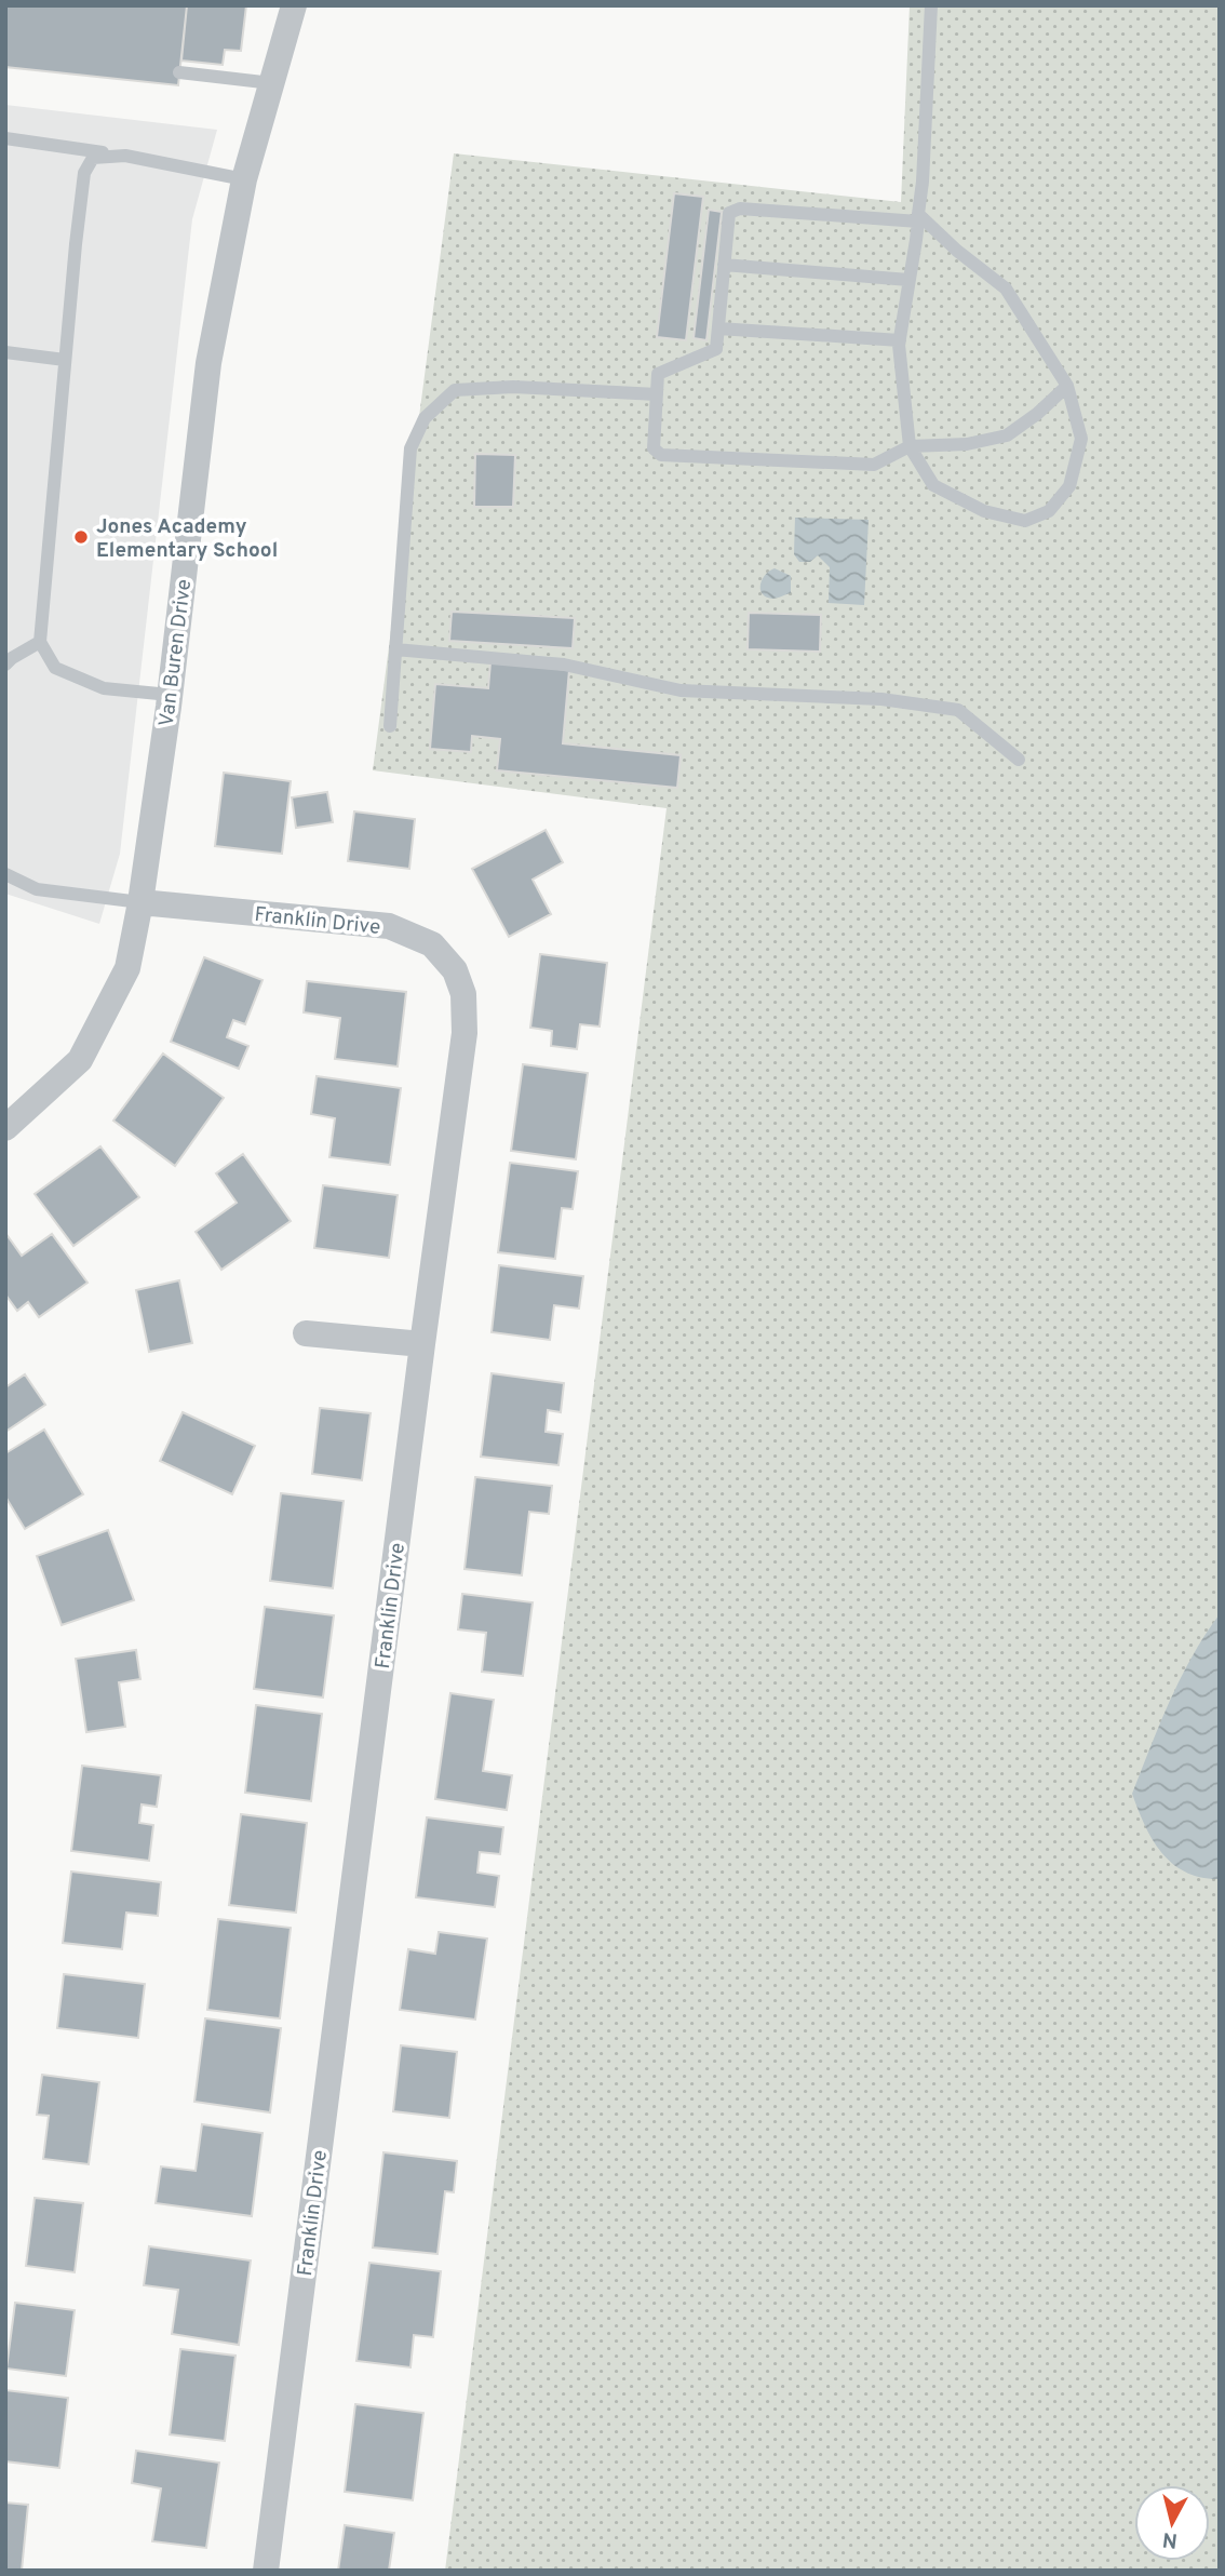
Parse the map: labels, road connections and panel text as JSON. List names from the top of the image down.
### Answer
{
  "streets": {
    "street": ["Van Buren Drive", "Franklin Drive"]
  },
  "crossings": [
    ["Van Buren Drive", "Franklin Drive"]
  ],
  "places": ["Jones Academy Elementary School"],
  "north": "bottom"
}
